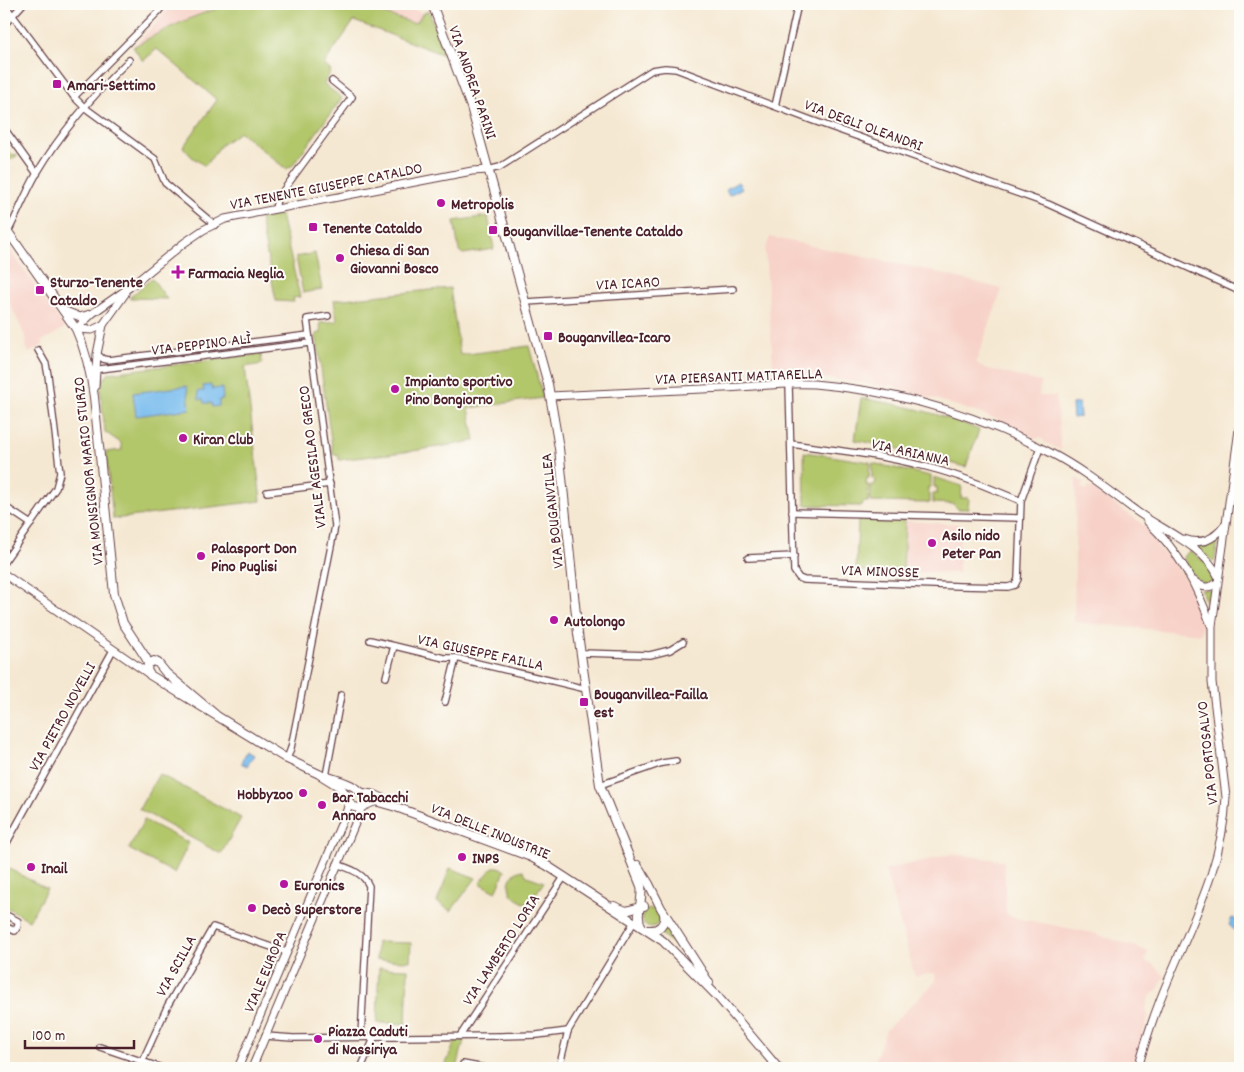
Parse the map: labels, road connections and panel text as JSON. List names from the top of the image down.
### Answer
{
  "streets": {
    "main road": [
      "VIA ANDREA PARINI",
      "VIA MONSIGNOR MARIO STURZO",
      "VIA BOUGANVILLEA",
      "VIA DELLE INDUSTRIE"
    ],
    "street": [
      "VIA DEGLI OLEANDRI",
      "VIA TENENTE GIUSEPPE CATALDO",
      "VIA ICARO",
      "VIA PEPPINO ALÌ",
      "VIA PIERSANTI MATTARELLA",
      "VIA ARIANNA",
      "VIALE AGESILAO GRECO",
      "VIA MINOSSE",
      "VIA GIUSEPPE FAILLA",
      "VIA PIETRO NOVELLI",
      "VIA PORTOSALVO",
      "VIA LAMBERTO LORIA",
      "VIA SCILLA",
      "VIALE EUROPA"
    ]
  },
  "crossings": [
    ["VIA ANDREA PARINI", "VIA DEGLI OLEANDRI"],
    ["VIA ANDREA PARINI", "VIA TENENTE GIUSEPPE CATALDO"],
    ["VIA ANDREA PARINI", "VIA BOUGANVILLEA"],
    ["VIA DEGLI OLEANDRI", "VIA TENENTE GIUSEPPE CATALDO"],
    ["VIA DEGLI OLEANDRI", "VIA BOUGANVILLEA"],
    ["VIA TENENTE GIUSEPPE CATALDO", "VIA BOUGANVILLEA"],
    ["VIA ICARO", "VIA BOUGANVILLEA"],
    ["VIA PEPPINO ALÌ", "VIALE AGESILAO GRECO"],
    ["VIA PEPPINO ALÌ", "VIA MONSIGNOR MARIO STURZO"],
    ["VIA PIERSANTI MATTARELLA", "VIA BOUGANVILLEA"],
    ["VIA PIERSANTI MATTARELLA", "VIA MINOSSE"],
    ["VIA ARIANNA", "VIA MINOSSE"],
    ["VIA BOUGANVILLEA", "VIA GIUSEPPE FAILLA"],
    ["VIA DELLE INDUSTRIE", "VIA LAMBERTO LORIA"],
    ["VIA SCILLA", "VIALE EUROPA"]
  ],
  "places": {
    "transit": [
      "Amari-Settimo",
      "Tenente Cataldo",
      "Bouganvillae-Tenente Cataldo",
      "Sturzo-Tenente Cataldo",
      "Bouganvillea-Icaro",
      "Bouganvillea-Failla est"
    ],
    "other": [
      "Metropolis",
      "Chiesa di San Giovanni Bosco",
      "Impianto sportivo Pino Bongiorno",
      "Kiran Club",
      "Asilo nido Peter Pan",
      "Palasport Don Pino Puglisi",
      "Autolongo",
      "Hobbyzoo",
      "Bar Tabacchi Annaro",
      "INPS",
      "Inail",
      "Euronics",
      "Decò Superstore",
      "Piazza Caduti di Nassiriya"
    ],
    "health": ["Farmacia Neglia"]
  },
  "scale_bar": "100 m"
}
